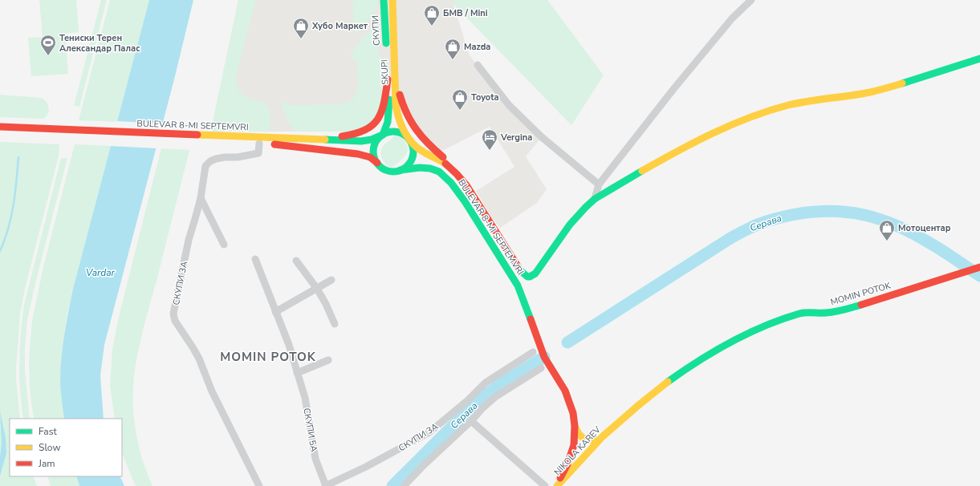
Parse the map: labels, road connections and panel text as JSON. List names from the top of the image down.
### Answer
{
  "streets": {
    "street": [
      "СКУПИ",
      "SKUPI",
      "BULEVAR 8-MI SEPTEMVRI",
      "СКУПИ 3А",
      "MOMIN POTOK",
      "СКУПИ 5А",
      "NIKOLA KAREV"
    ]
  },
  "crossings": [
    ["СКУПИ", "SKUPI"],
    ["SKUPI", "BULEVAR 8-MI SEPTEMVRI"],
    ["BULEVAR 8-MI SEPTEMVRI", "СКУПИ 3А"],
    ["СКУПИ 3А", "СКУПИ 5А"],
    ["MOMIN POTOK", "NIKOLA KAREV"]
  ],
  "districts": ["MOMIN POTOK"],
  "water": ["Серава", "Vardar"],
  "places": {
    "shop": [
      "БМВ / Mini",
      "Хубо Маркет",
      "Mazda",
      "Toyota",
      "Мотоцентар"
    ],
    "sports": ["Тениски Терен Александар Палас"],
    "hotel": ["Vergina"]
  },
  "legend": ["Fast", "Slow", "Jam"]
}
